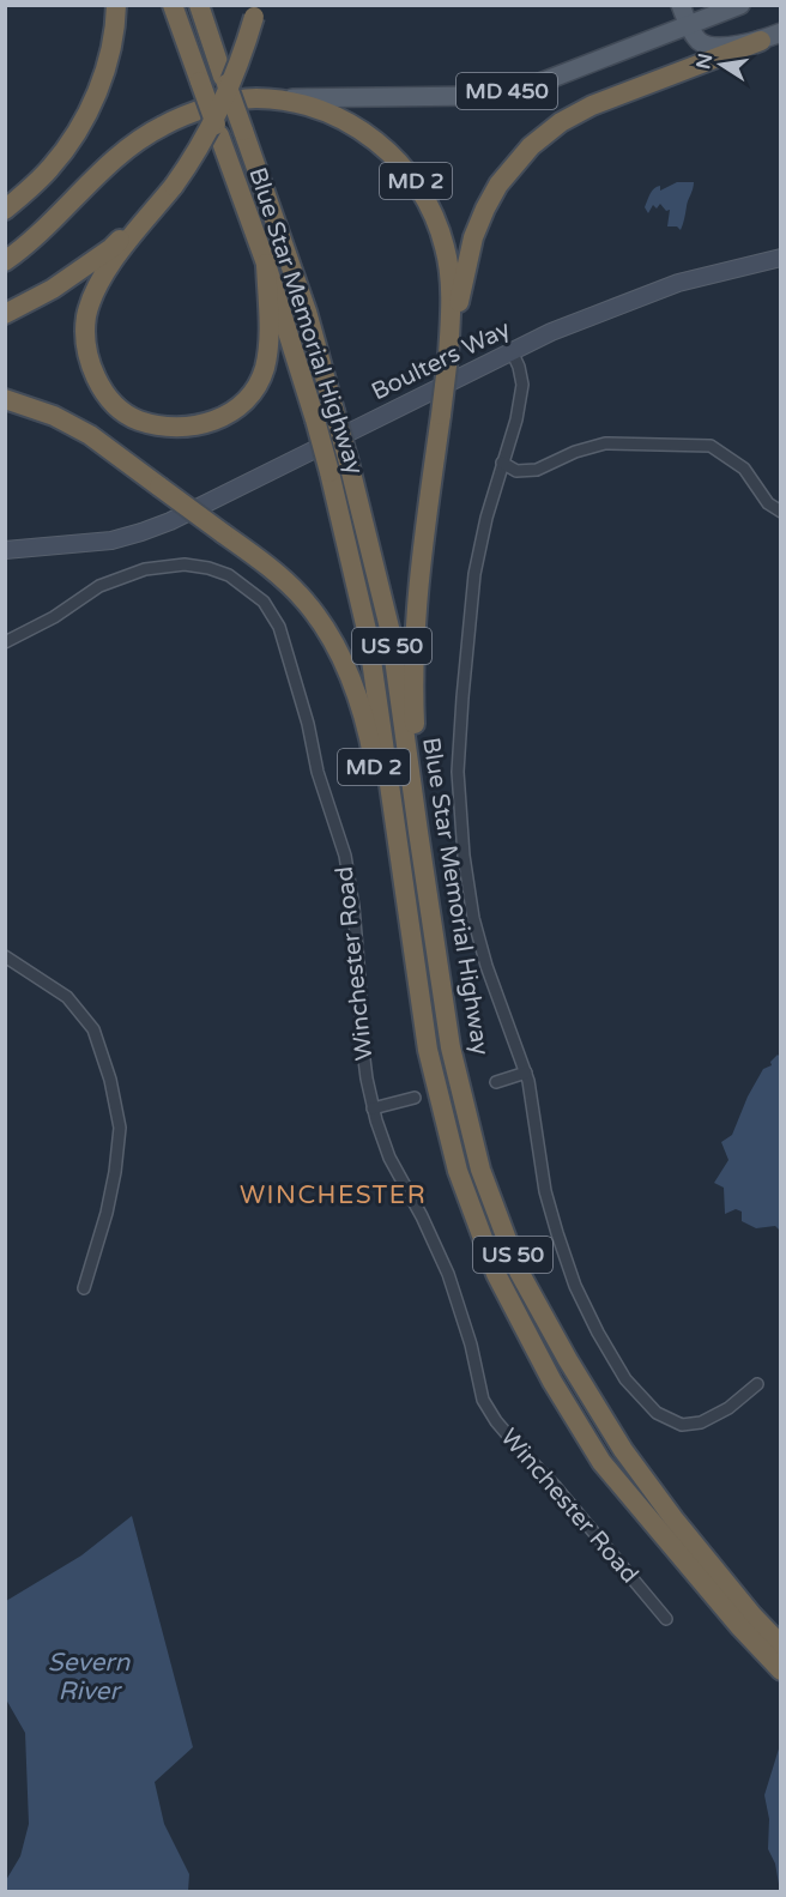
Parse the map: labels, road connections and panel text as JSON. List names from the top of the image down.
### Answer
{
  "streets": {
    "highway": ["MD 2", "Blue Star Memorial Highway", "US 50"],
    "main road": ["MD 450"],
    "street": ["Boulters Way", "Winchester Road"]
  },
  "crossings": [
    ["MD 450", "MD 2"],
    ["MD 2", "Blue Star Memorial Highway"]
  ],
  "districts": ["WINCHESTER"],
  "water": ["Severn River"],
  "north": "left"
}
